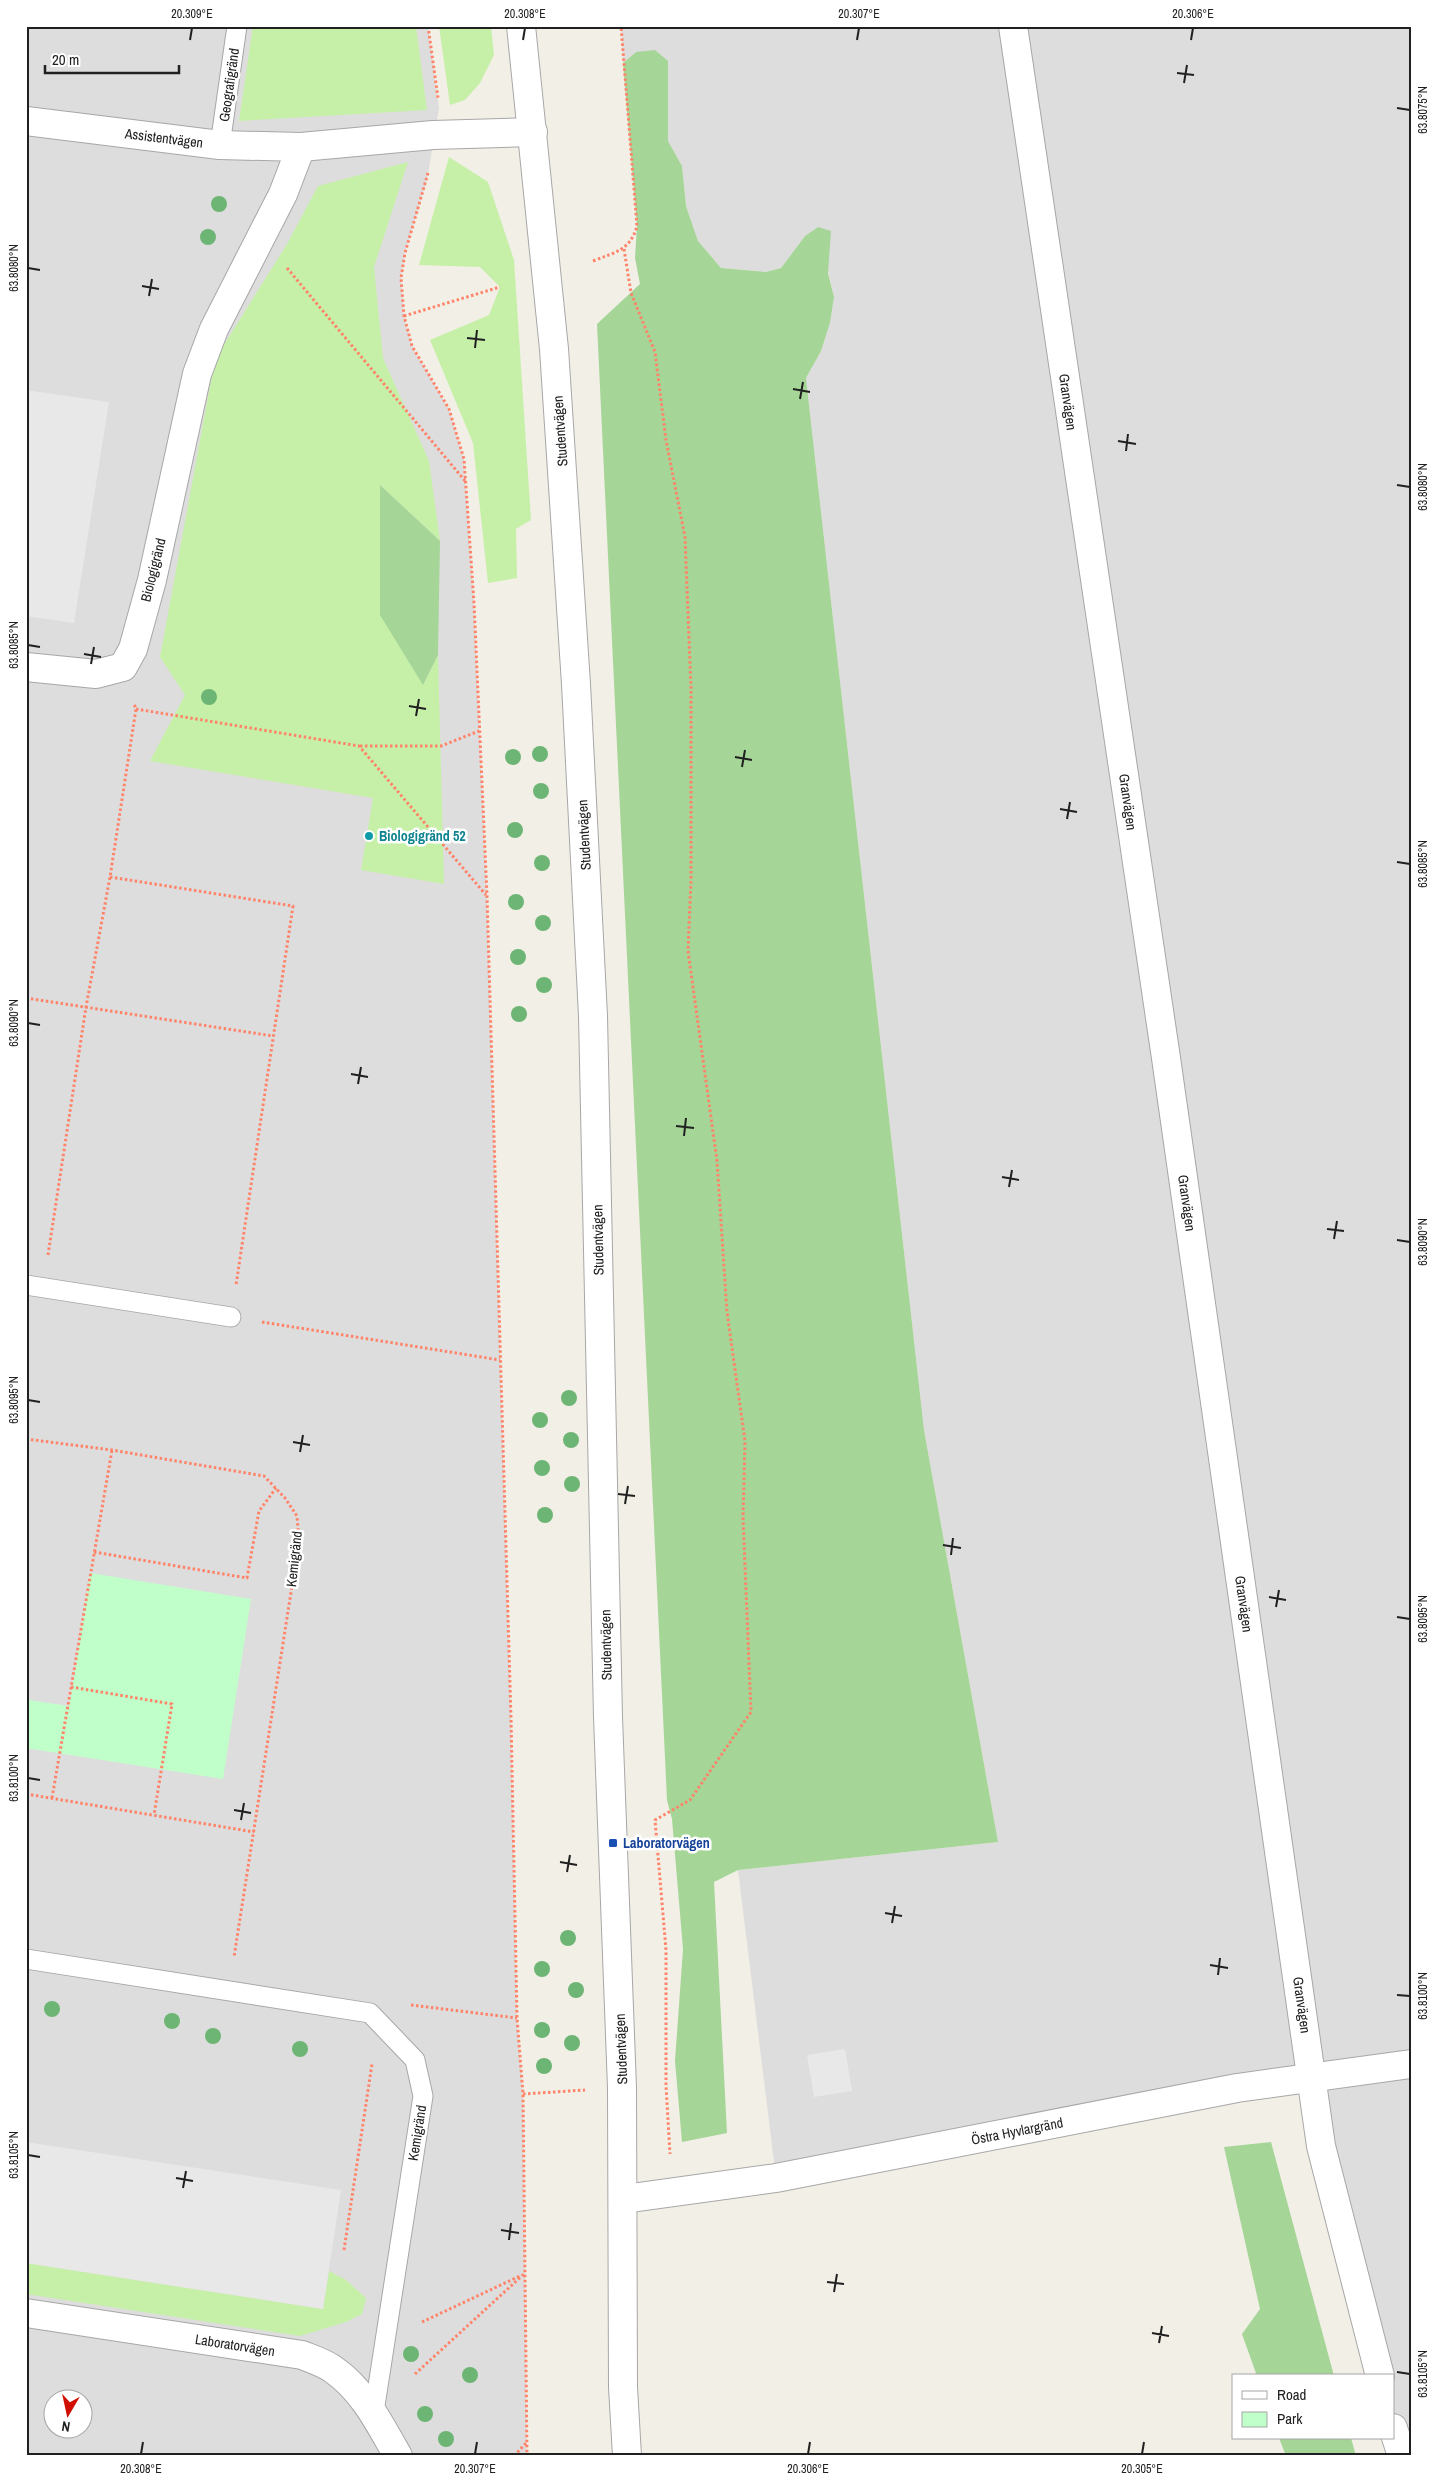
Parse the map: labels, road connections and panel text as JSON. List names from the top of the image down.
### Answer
{
  "streets": {
    "street": [
      "Assistentvägen",
      "Granvägen",
      "Studentvägen",
      "Biologigränd",
      "Östra Hyvlargränd",
      "Laboratorvägen"
    ],
    "lane": ["Geografigränd", "Kemigränd"]
  },
  "crossings": [
    ["Geografigränd", "Assistentvägen"],
    ["Assistentvägen", "Studentvägen"],
    ["Granvägen", "Östra Hyvlargränd"],
    ["Studentvägen", "Östra Hyvlargränd"],
    ["Kemigränd", "Laboratorvägen"]
  ],
  "places": {
    "other": ["Biologigränd 52"],
    "transit": ["Laboratorvägen"]
  },
  "legend": ["Road", "Park"],
  "scale_bar": "20 m",
  "north": "bottom",
  "coordinates": [
    "20.309°E",
    "20.308°E",
    "20.307°E",
    "20.306°E",
    "63.8075°N",
    "63.8080°N",
    "63.8085°N",
    "63.8090°N",
    "63.8095°N",
    "63.8100°N",
    "63.8105°N",
    "20.305°E"
  ]
}
